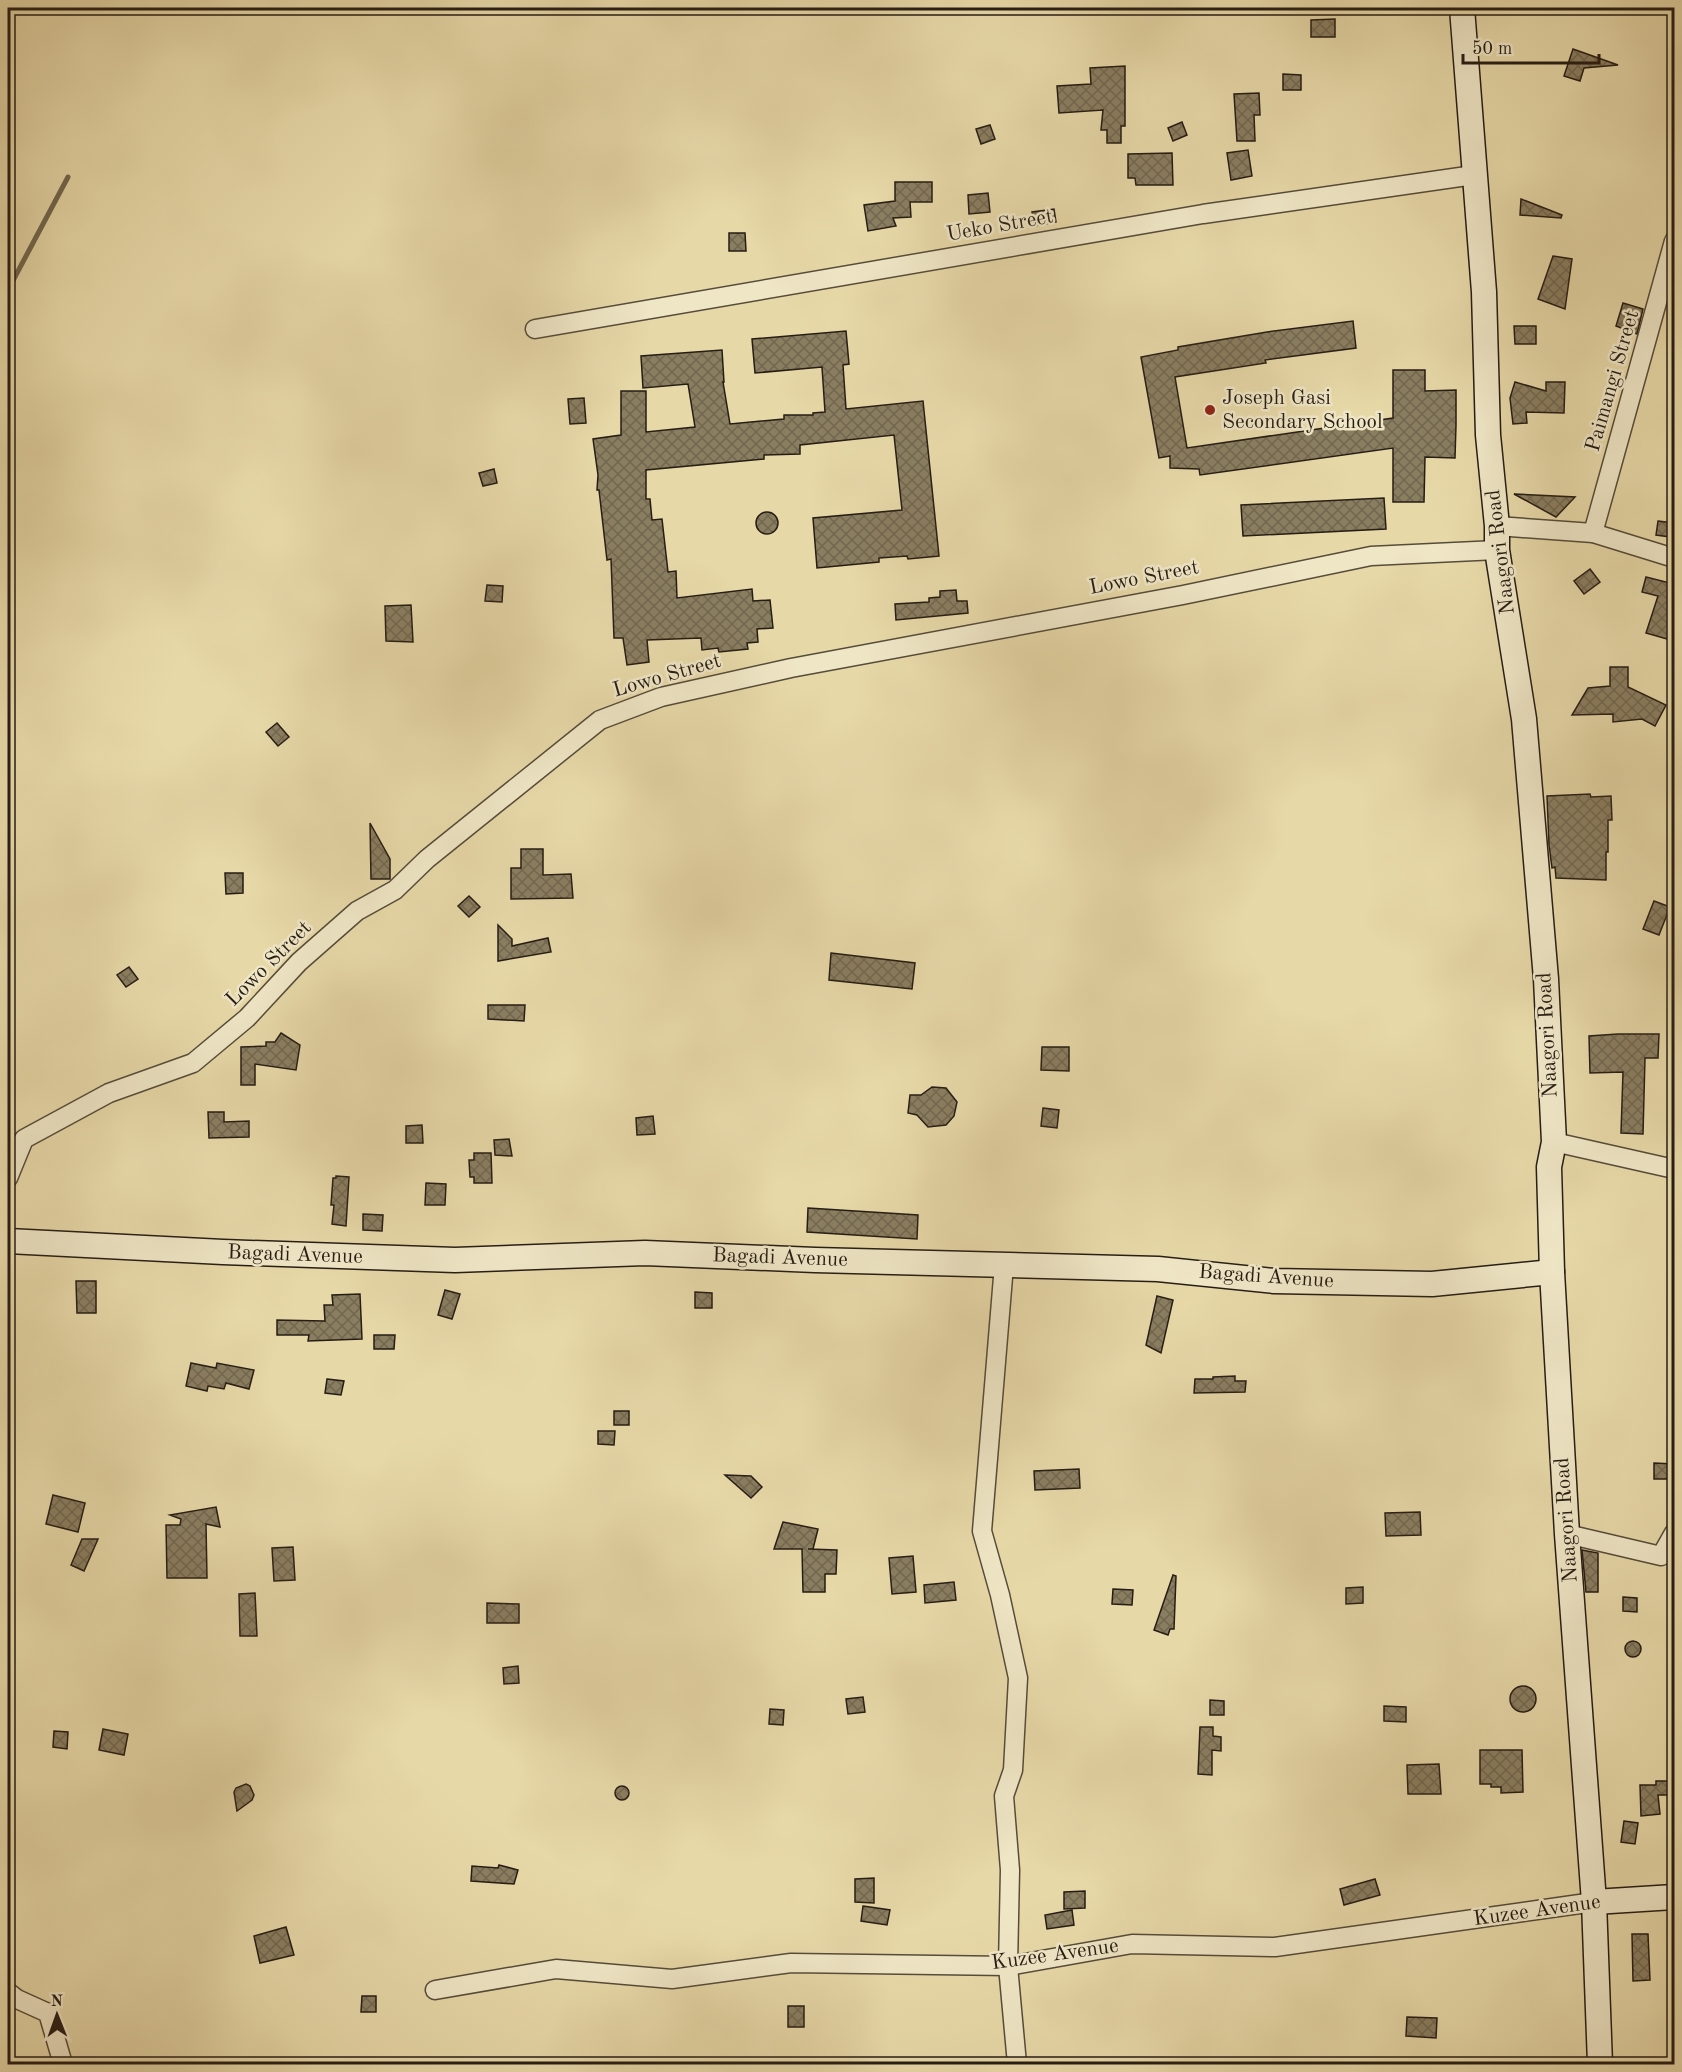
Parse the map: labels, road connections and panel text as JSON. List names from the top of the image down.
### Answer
{
  "streets": {
    "street": [
      "Ueko Street",
      "Paimangi Street",
      "Naagori Road",
      "Lowo Street",
      "Bagadi Avenue",
      "Kuzee Avenue"
    ]
  },
  "crossings": [
    ["Ueko Street", "Naagori Road"],
    ["Paimangi Street", "Lowo Street"],
    ["Naagori Road", "Lowo Street"],
    ["Naagori Road", "Bagadi Avenue"],
    ["Naagori Road", "Kuzee Avenue"]
  ],
  "places": ["Joseph Gasi Secondary School"],
  "scale_bar": "50 m",
  "north": "top"
}
